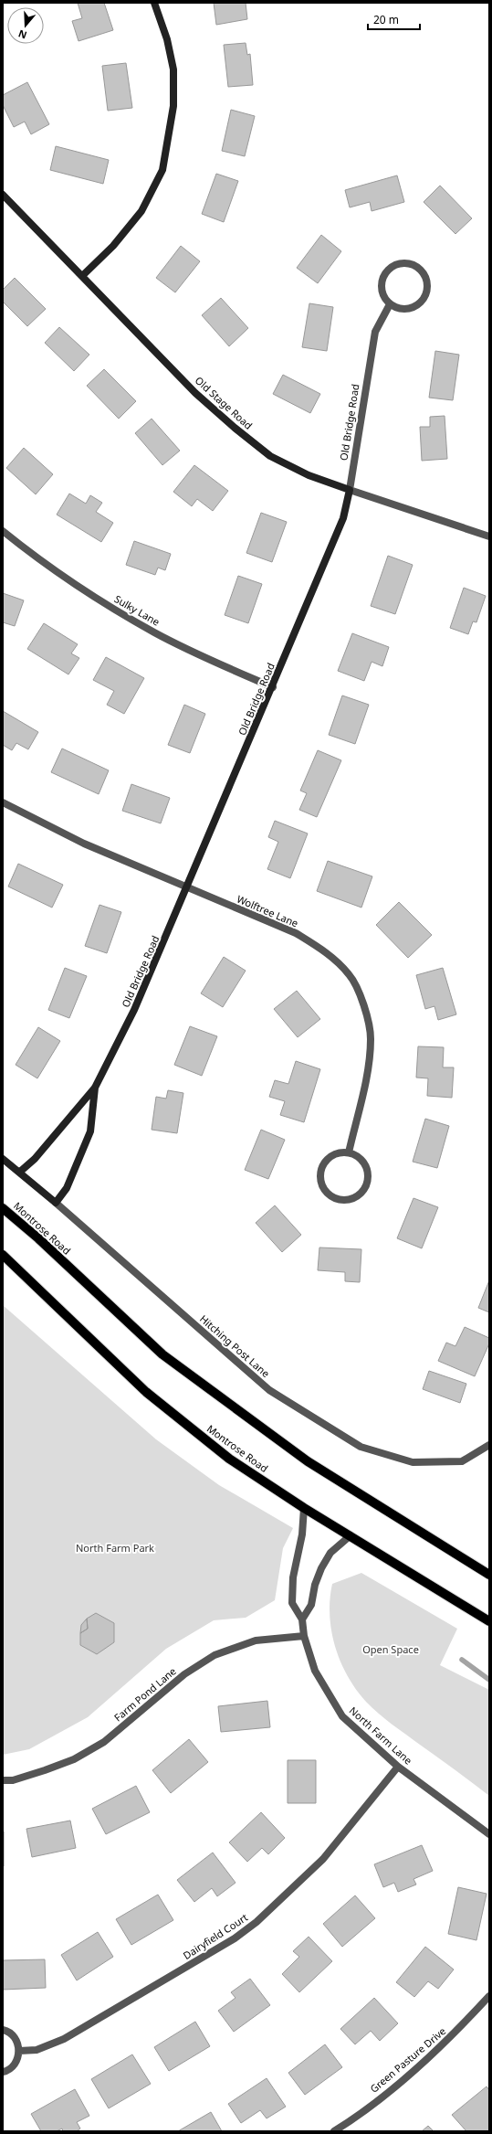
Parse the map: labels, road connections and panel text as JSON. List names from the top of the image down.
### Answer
{
  "streets": {
    "main road": ["Montrose Road"],
    "street": [
      "Old Stage Road",
      "Old Bridge Road",
      "Sulky Lane",
      "Wolftree Lane",
      "Hitching Post Lane",
      "Farm Pond Lane",
      "North Farm Lane",
      "Dairyfield Court",
      "Green Pasture Drive"
    ]
  },
  "crossings": [
    ["Old Stage Road", "Old Bridge Road"],
    ["Old Bridge Road", "Sulky Lane"],
    ["Old Bridge Road", "Wolftree Lane"],
    ["Old Bridge Road", "Hitching Post Lane"],
    ["Montrose Road", "North Farm Lane"],
    ["Farm Pond Lane", "North Farm Lane"],
    ["North Farm Lane", "Dairyfield Court"]
  ],
  "parks": ["North Farm Park", "Open Space"],
  "scale_bar": "20 m",
  "north": "bottom"
}
